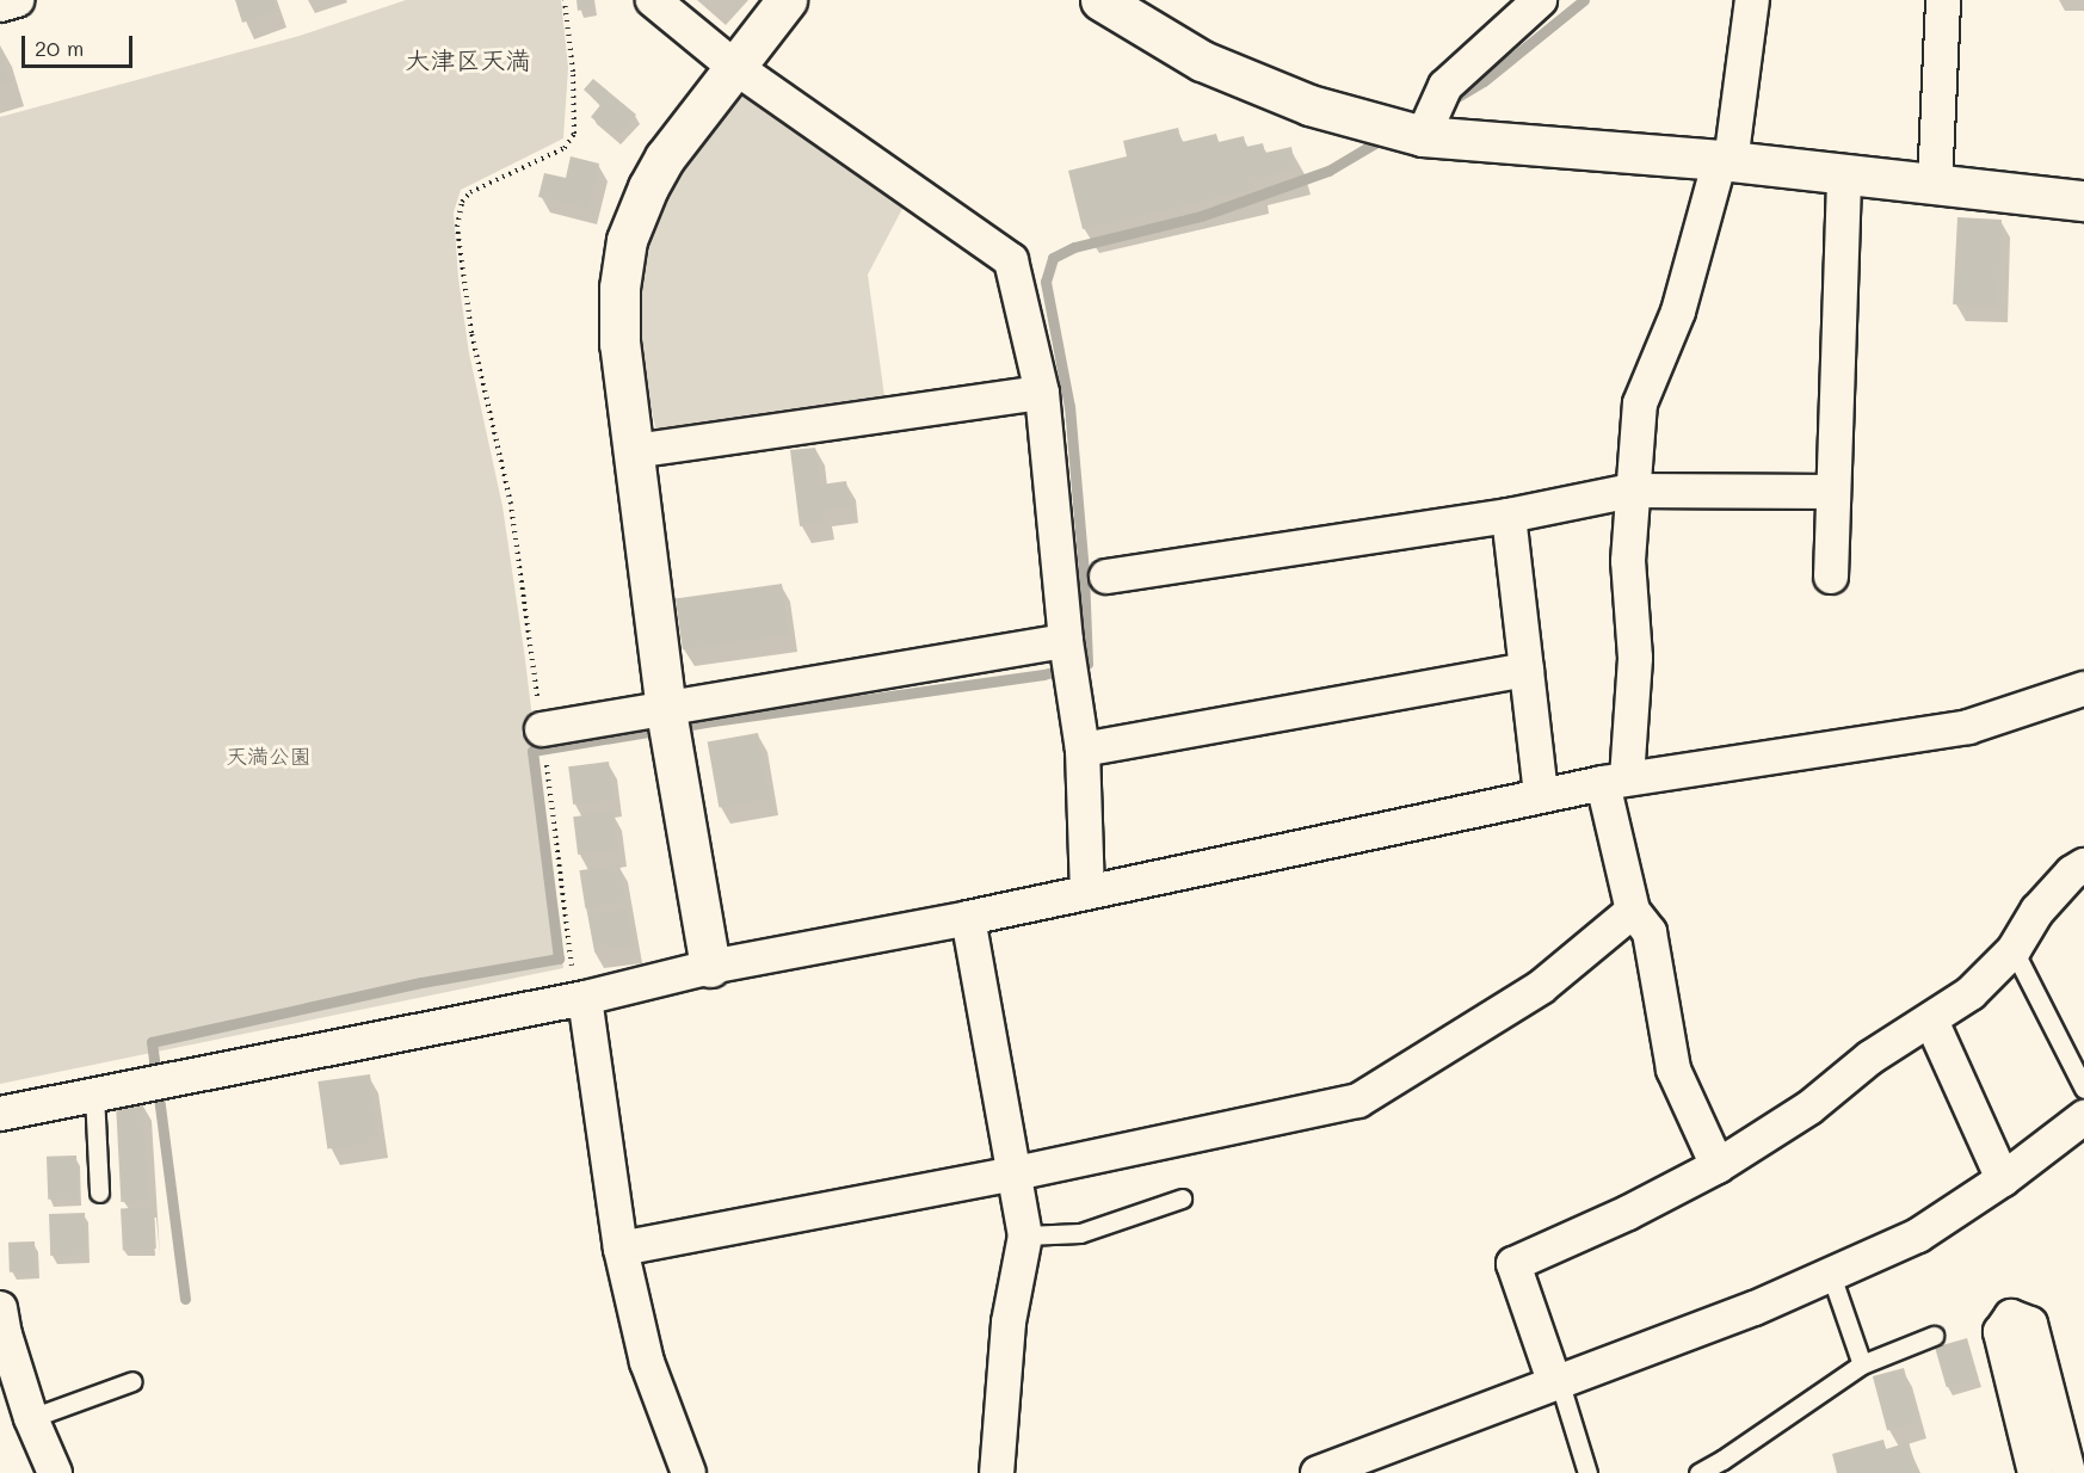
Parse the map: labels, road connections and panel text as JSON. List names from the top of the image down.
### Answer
{
  "districts": ["大津区天満"],
  "parks": ["天満公園"],
  "scale_bar": "20 m"
}
